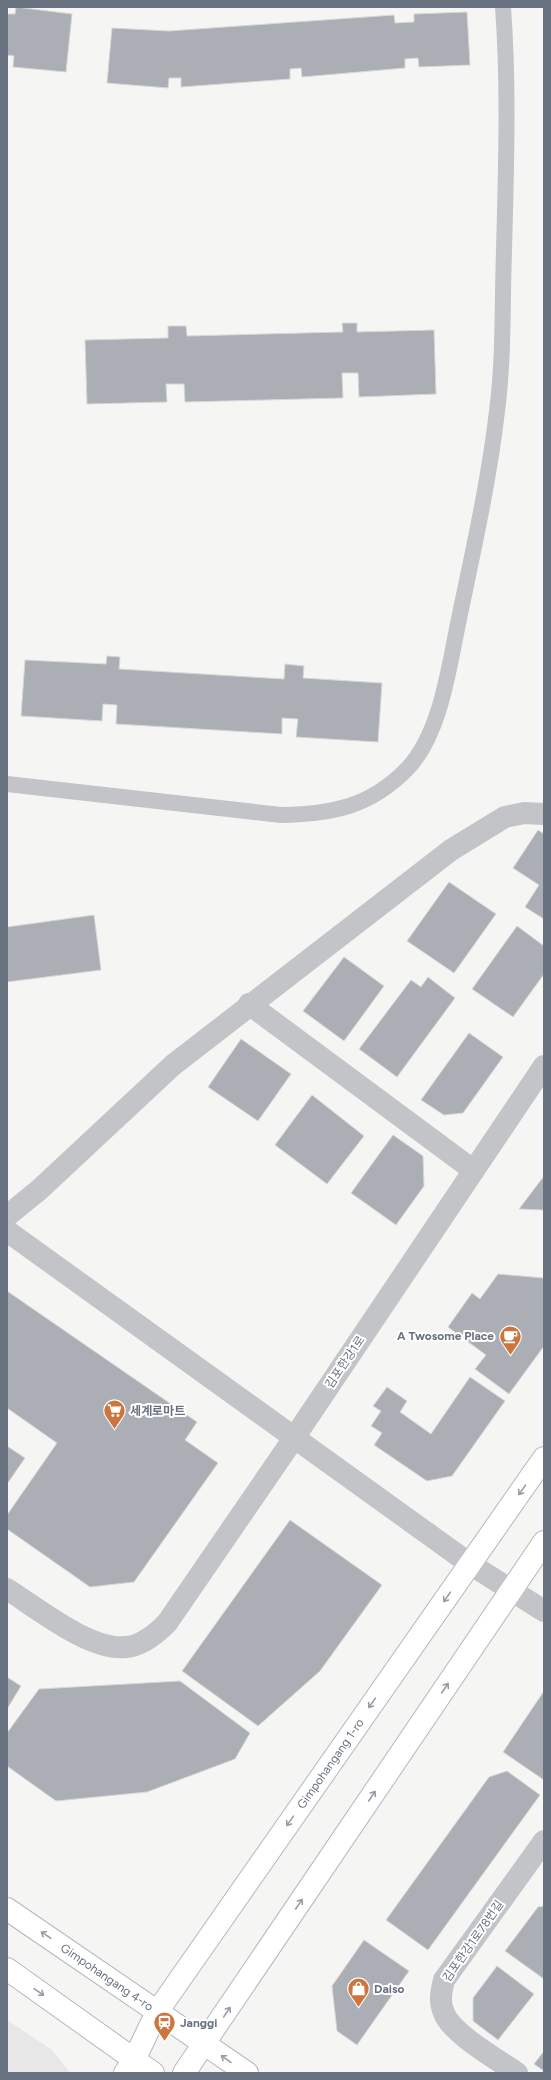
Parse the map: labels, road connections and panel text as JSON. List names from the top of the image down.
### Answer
{
  "streets": {
    "street": [
      "김포한강1로",
      "Gimpohangang 1-ro",
      "김포한강1로78번길",
      "Gimpohangang 4-ro"
    ]
  },
  "crossings": [
    ["Gimpohangang 1-ro", "Gimpohangang 4-ro"]
  ],
  "places": {
    "cafe": ["A Twosome Place"],
    "supermarket": ["세계로마트"],
    "shop": ["Daiso"],
    "station": ["Janggi"]
  }
}
